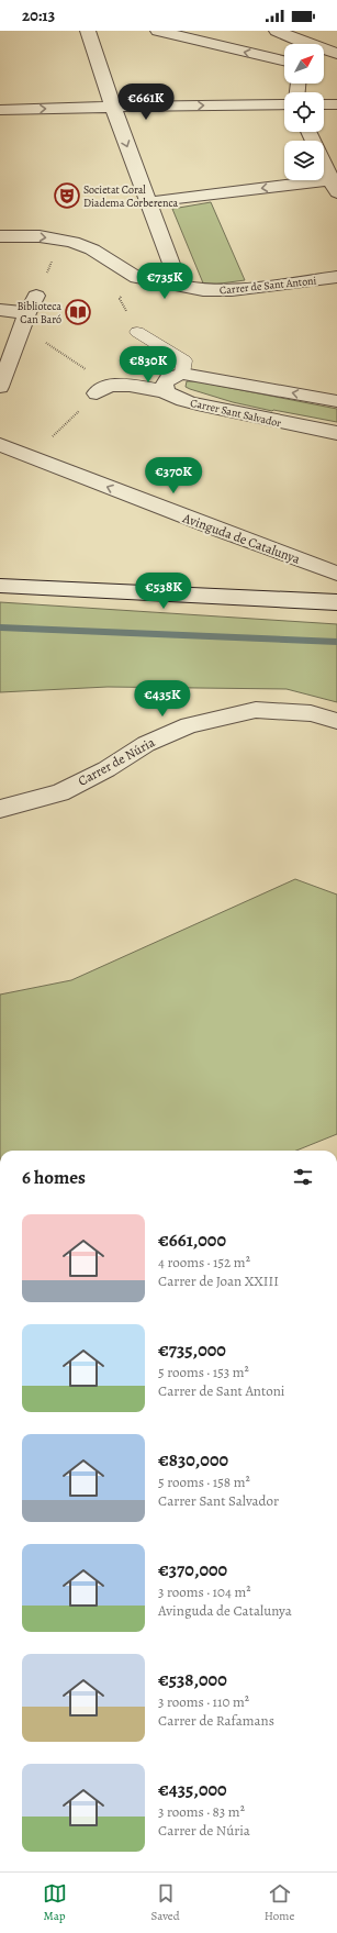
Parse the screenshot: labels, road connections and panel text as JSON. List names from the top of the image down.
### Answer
{
  "streets": {
    "street": [
      "Carrer de Sant Antoni",
      "Carrer Sant Salvador",
      "Avinguda de Catalunya",
      "Carrer de Núria"
    ]
  },
  "places": {
    "theatre": ["Societat Coral Diadema Corberenca"],
    "library": ["Biblioteca Can Baró"]
  },
  "north": "top right",
  "page": {
    "status": "20:13",
    "price": [
      "€661K",
      "€735K",
      "€830K",
      "€370K",
      "€538K",
      "€435K"
    ],
    "heading": "6 homes",
    "list": [
      {
        "name": "€661,000",
        "note": "4 rooms · 152 m² · Carrer de Joan XXIII"
      },
      {
        "name": "€735,000",
        "note": "5 rooms · 153 m² · Carrer de Sant Antoni"
      },
      {
        "name": "€830,000",
        "note": "5 rooms · 158 m² · Carrer Sant Salvador"
      },
      {
        "name": "€370,000",
        "note": "3 rooms · 104 m² · Avinguda de Catalunya"
      },
      {
        "name": "€538,000",
        "note": "3 rooms · 110 m² · Carrer de Rafamans"
      },
      {
        "name": "€435,000",
        "note": "3 rooms · 83 m² · Carrer de Núria"
      }
    ],
    "tabs": ["Map", "Saved", "Home"]
  }
}
